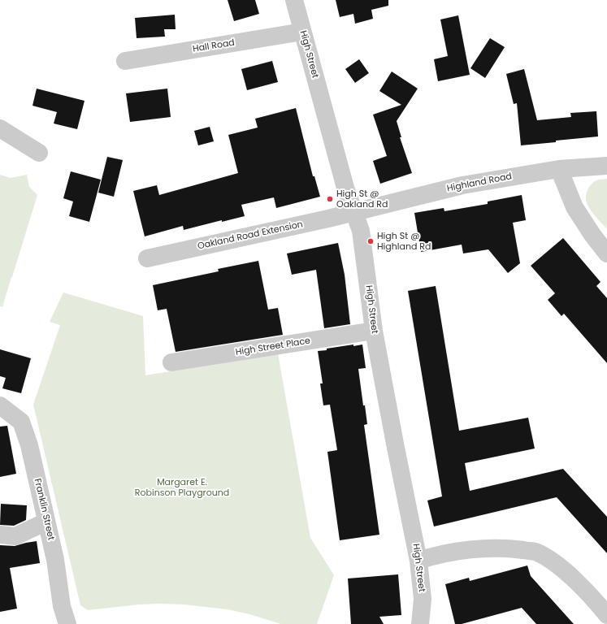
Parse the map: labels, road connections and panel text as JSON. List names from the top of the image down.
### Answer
{
  "streets": {
    "street": [
      "Hall Road",
      "High Street",
      "Highland Road",
      "Oakland Road Extension",
      "High Street Place",
      "Franklin Street"
    ]
  },
  "crossings": [
    ["Hall Road", "High Street"],
    ["High Street", "Highland Road"],
    ["High Street", "Oakland Road Extension"],
    ["High Street", "High Street Place"],
    ["Highland Road", "Oakland Road Extension"]
  ],
  "parks": ["Margaret E. Robinson Playground"],
  "places": ["High St @ Oakland Rd", "High St @ Highland Rd"]
}
